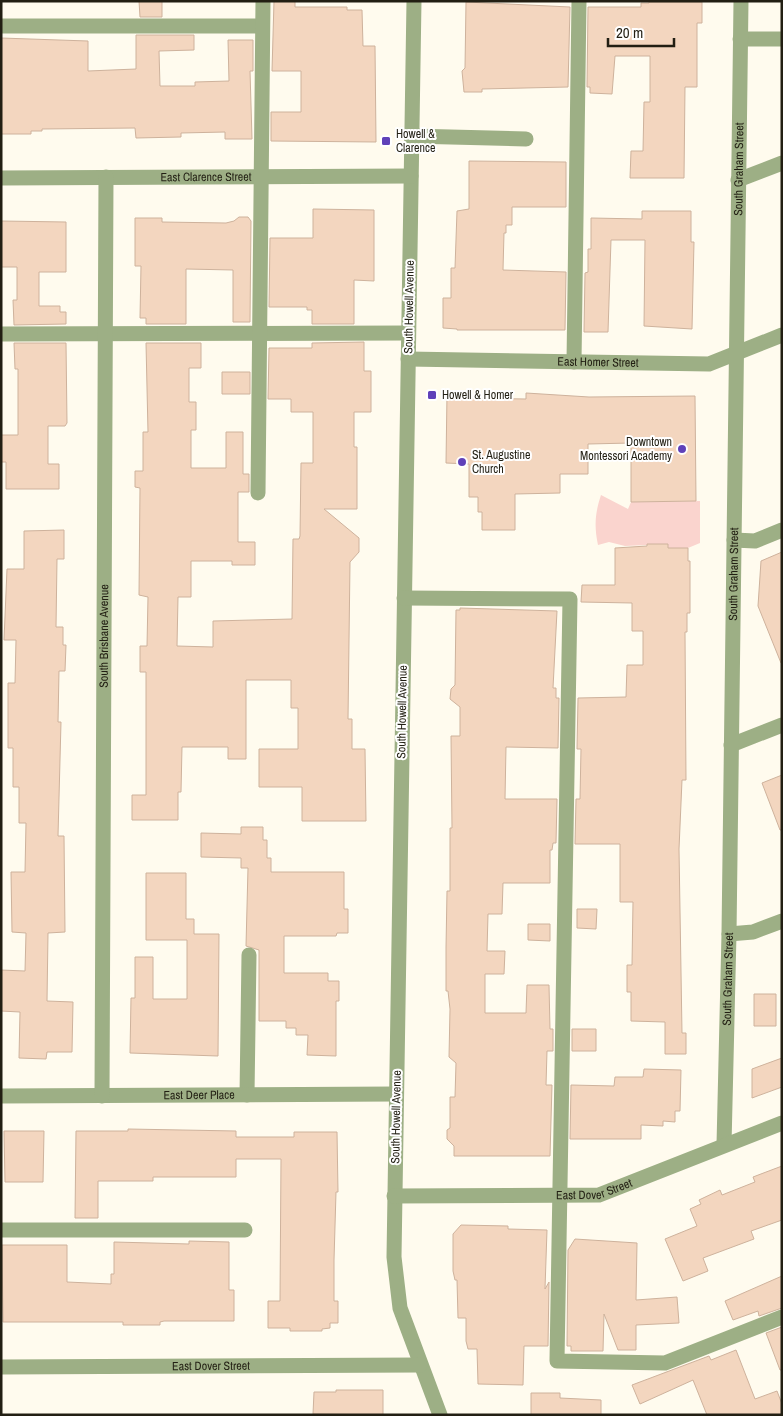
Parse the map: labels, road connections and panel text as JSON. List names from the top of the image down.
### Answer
{
  "streets": {
    "street": [
      "South Graham Street",
      "East Clarence Street",
      "South Howell Avenue",
      "East Homer Street",
      "South Brisbane Avenue",
      "East Deer Place",
      "East Dover Street"
    ]
  },
  "crossings": [
    ["South Graham Street", "East Homer Street"],
    ["South Graham Street", "East Dover Street"],
    ["East Clarence Street", "South Howell Avenue"],
    ["East Clarence Street", "South Brisbane Avenue"],
    ["South Howell Avenue", "East Homer Street"],
    ["South Howell Avenue", "East Deer Place"],
    ["South Howell Avenue", "East Dover Street"],
    ["South Brisbane Avenue", "East Deer Place"]
  ],
  "places": {
    "transit": ["Howell & Clarence", "Howell & Homer"],
    "other": ["Downtown Montessori Academy", "St. Augustine Church"]
  },
  "scale_bar": "20 m"
}
